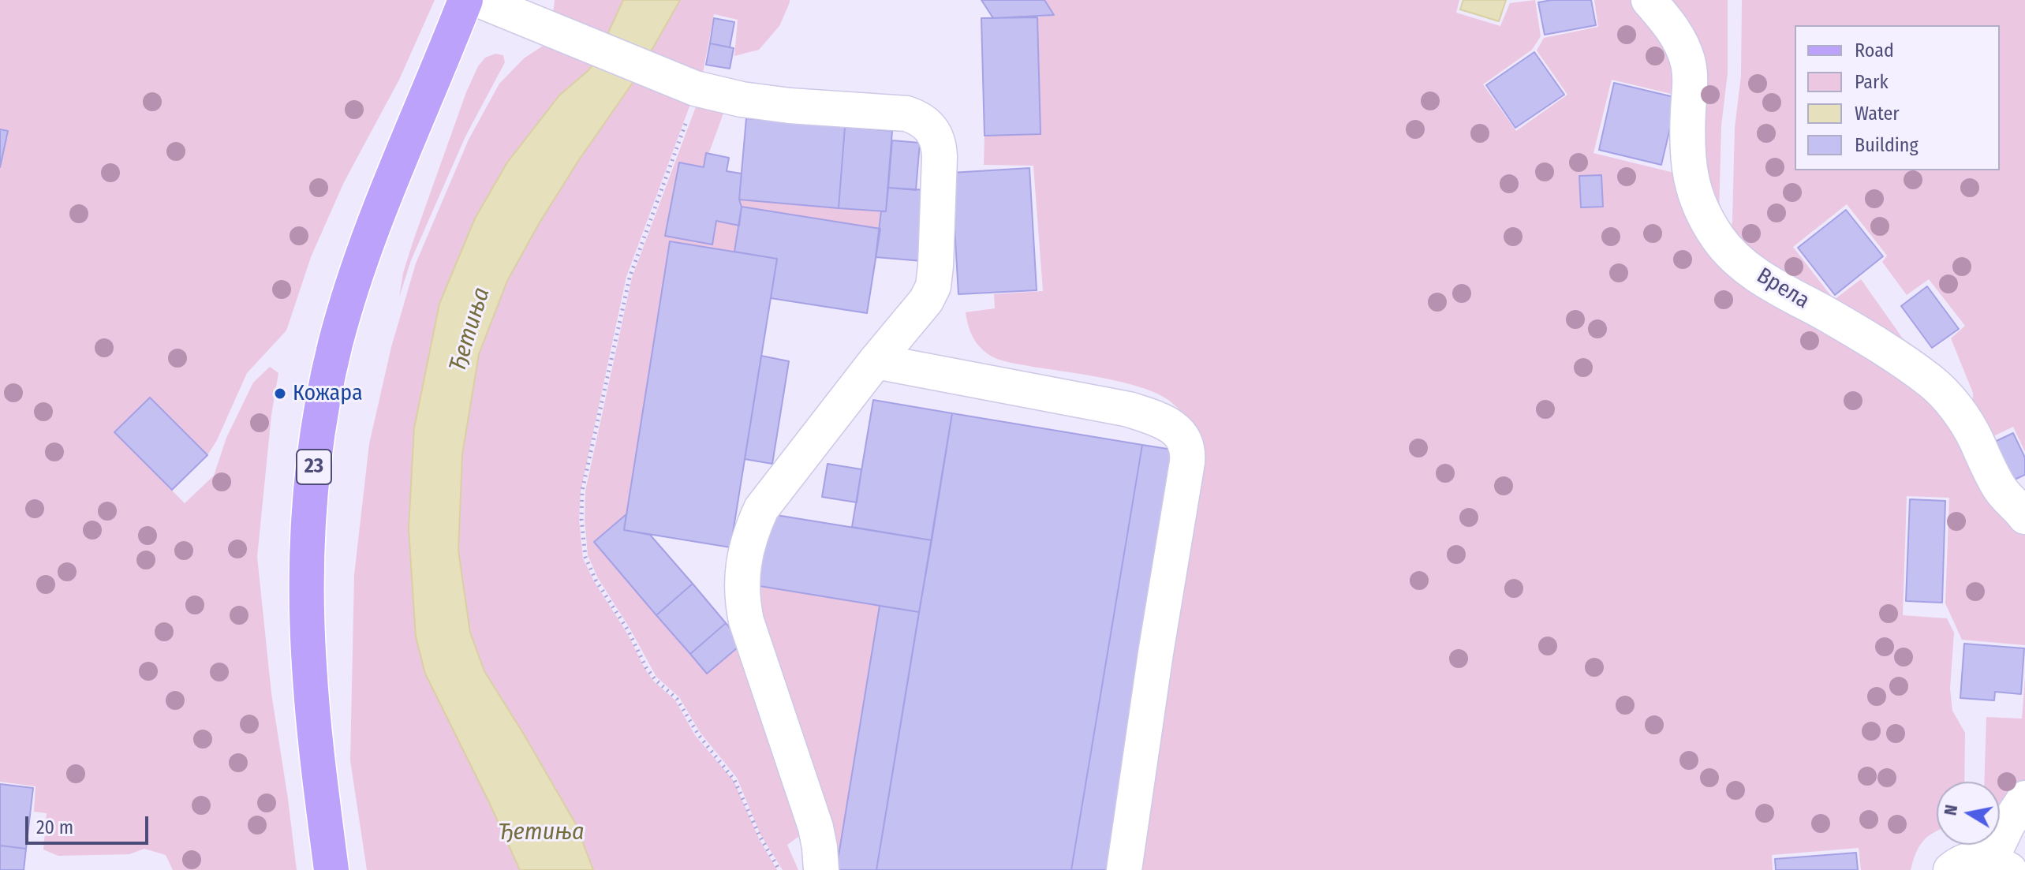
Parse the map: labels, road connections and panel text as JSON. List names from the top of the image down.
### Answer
{
  "streets": {
    "main road": ["23"],
    "street": ["Врела"]
  },
  "water": ["Ђетиња"],
  "places": ["Кожара"],
  "legend": [
    "Road",
    "Park",
    "Water",
    "Building"
  ],
  "scale_bar": "20 m",
  "north": "left"
}
